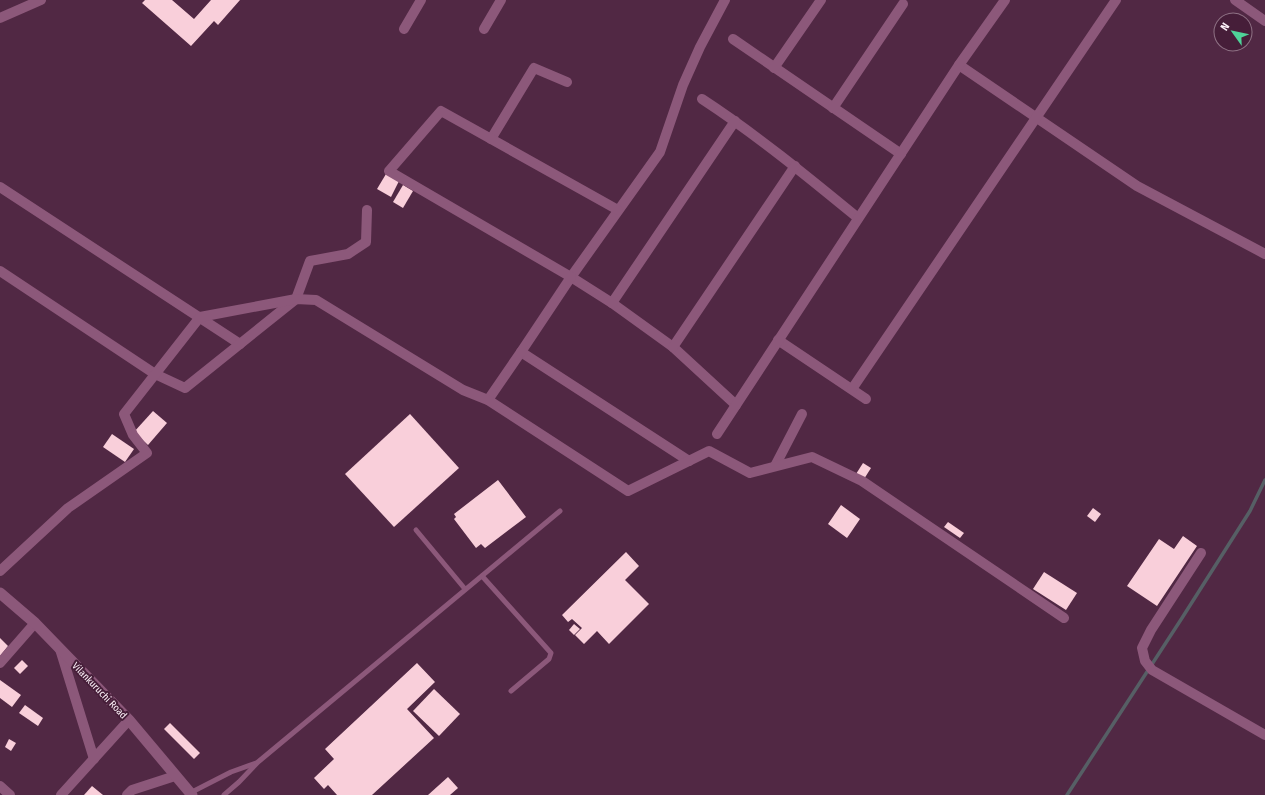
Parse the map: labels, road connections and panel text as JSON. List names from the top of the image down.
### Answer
{
  "streets": {
    "street": ["Vilankuruchi Road"]
  },
  "north": "top left"
}
